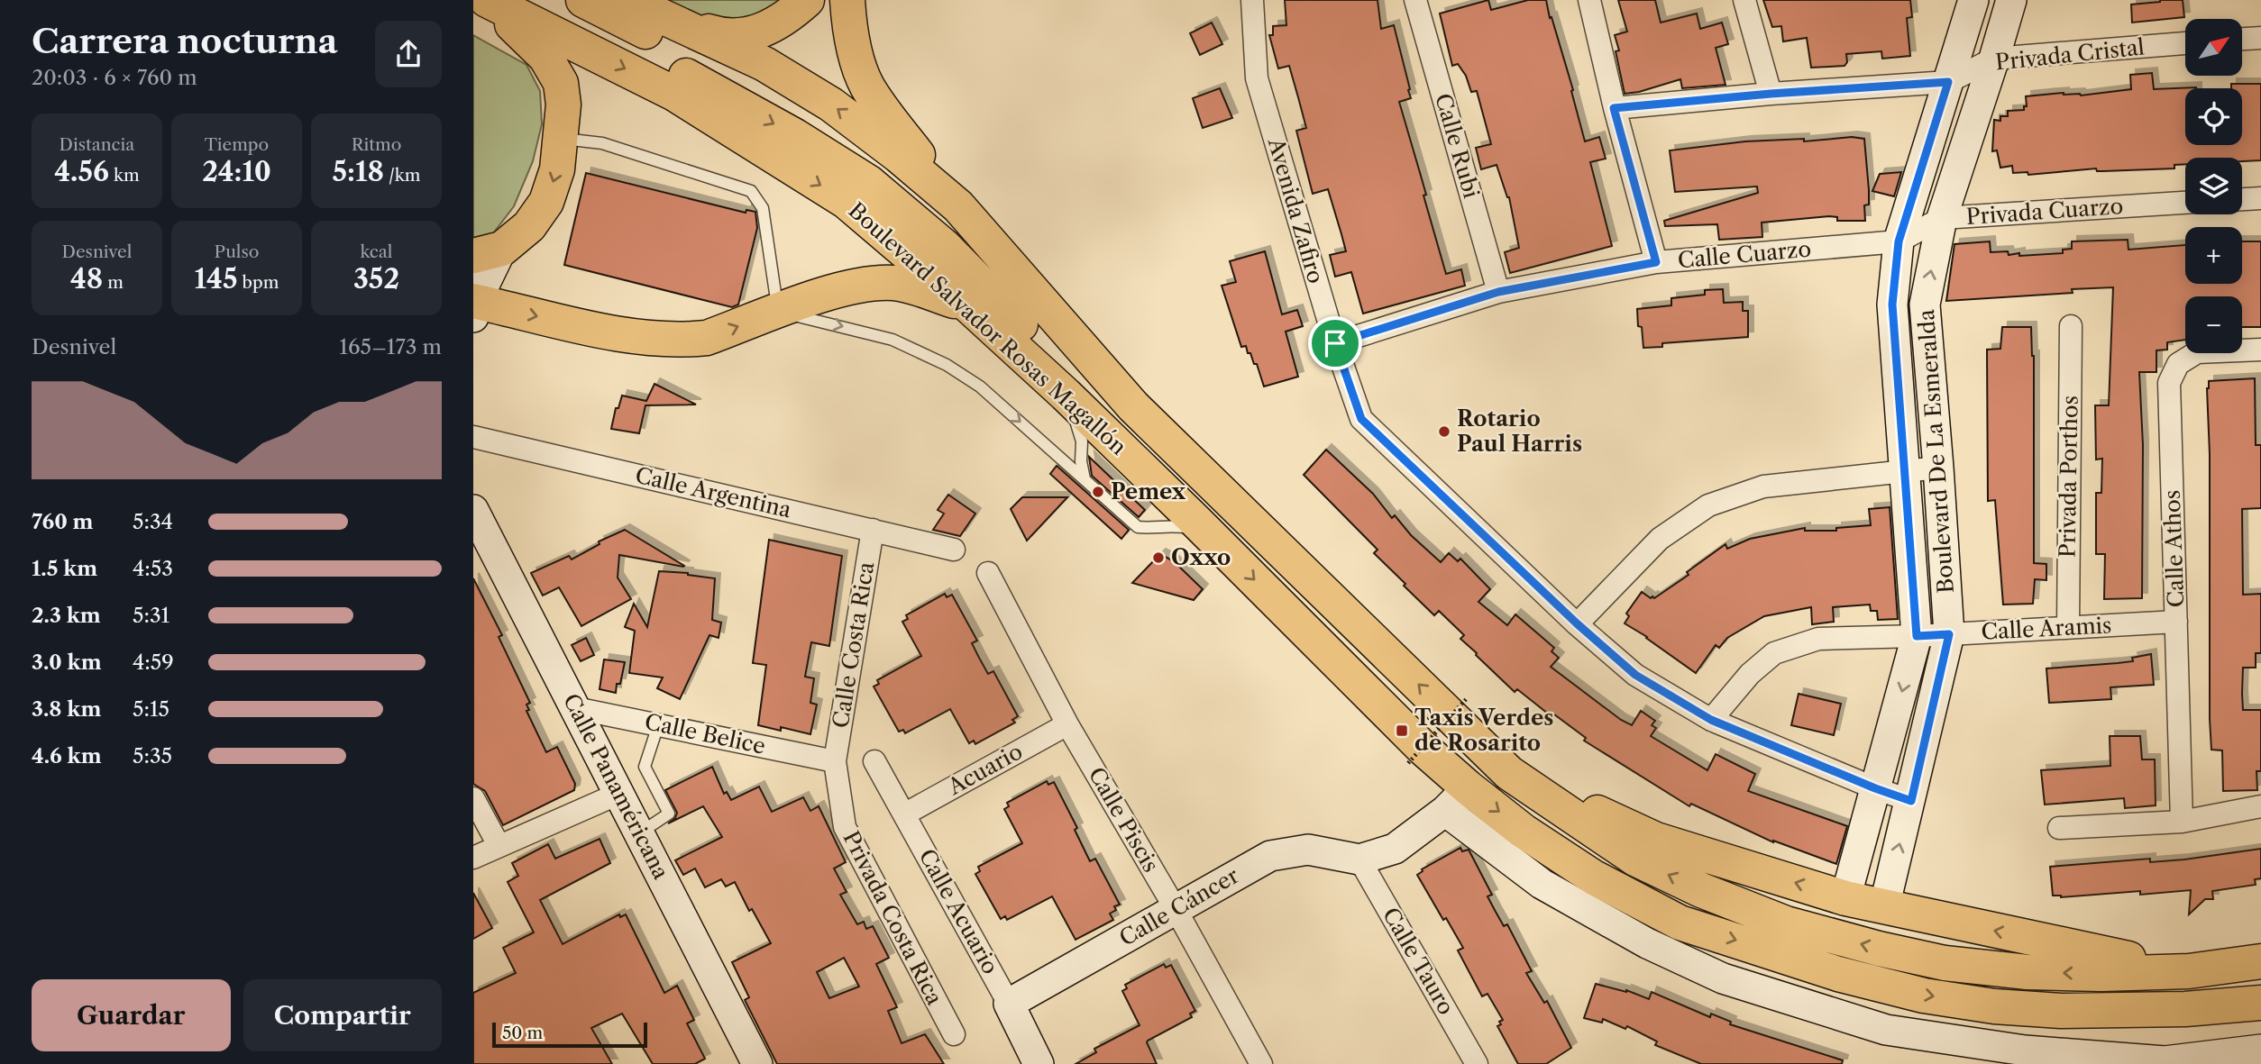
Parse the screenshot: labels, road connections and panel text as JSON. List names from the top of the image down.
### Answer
{
  "streets": {
    "highway": ["Boulevard Salvador Rosas Magallón"],
    "street": [
      "Privada Cristal",
      "Calle Rubi",
      "Avenida Zafiro",
      "Privada Cuarzo",
      "Calle Cuarzo",
      "Boulevard De La Esmeralda",
      "Privada Porthos",
      "Calle Argentina",
      "Calle Athos",
      "Calle Aramis",
      "Calle Costa Rica",
      "Calle Belice",
      "Acuario",
      "Calle Panaméricana",
      "Calle Piscis",
      "Calle Cáncer",
      "Calle Acuario",
      "Privada Costa Rica",
      "Calle Tauro"
    ]
  },
  "crossings": [
    ["Privada Cristal", "Boulevard De La Esmeralda"],
    ["Calle Rubi", "Calle Cuarzo"],
    ["Avenida Zafiro", "Calle Cuarzo"],
    ["Avenida Zafiro", "Boulevard De La Esmeralda"],
    ["Avenida Zafiro", "Calle Aramis"],
    ["Privada Cuarzo", "Calle Cuarzo"],
    ["Privada Cuarzo", "Boulevard De La Esmeralda"],
    ["Calle Cuarzo", "Boulevard De La Esmeralda"],
    ["Boulevard De La Esmeralda", "Calle Aramis"],
    ["Privada Porthos", "Calle Aramis"],
    ["Calle Argentina", "Calle Costa Rica"],
    ["Calle Athos", "Calle Aramis"],
    ["Calle Costa Rica", "Calle Belice"],
    ["Calle Costa Rica", "Privada Costa Rica"],
    ["Calle Belice", "Calle Panaméricana"],
    ["Calle Belice", "Privada Costa Rica"],
    ["Acuario", "Calle Piscis"],
    ["Acuario", "Calle Acuario"],
    ["Calle Piscis", "Calle Cáncer"],
    ["Calle Cáncer", "Calle Acuario"],
    ["Calle Cáncer", "Calle Tauro"]
  ],
  "places": {
    "other": ["Rotario Paul Harris", "Pemex", "Oxxo"],
    "transit": ["Taxis Verdes de Rosarito"]
  },
  "scale_bar": "50 m",
  "north": "top right",
  "page": {
    "heading": ["Carrera nocturna", "20:03 · 6 × 760 m"],
    "map_buttons": ["+", "−"],
    "stats": [
      ["Distancia", "4.56 km"],
      ["Tiempo", "24:10"],
      ["Ritmo", "5:18 /km"],
      ["Desnivel", "48 m"],
      ["Pulso", "145 bpm"],
      ["kcal", "352"]
    ],
    "chart": ["Desnivel", "165–173 m"],
    "list": [
      {
        "name": "760 m",
        "note": "5:34"
      },
      {
        "name": "1.5 km",
        "note": "4:53"
      },
      {
        "name": "2.3 km",
        "note": "5:31"
      },
      {
        "name": "3.0 km",
        "note": "4:59"
      },
      {
        "name": "3.8 km",
        "note": "5:15"
      },
      {
        "name": "4.6 km",
        "note": "5:35"
      }
    ],
    "buttons": ["Guardar", "Compartir"],
    "scale": "50 m"
  }
}
